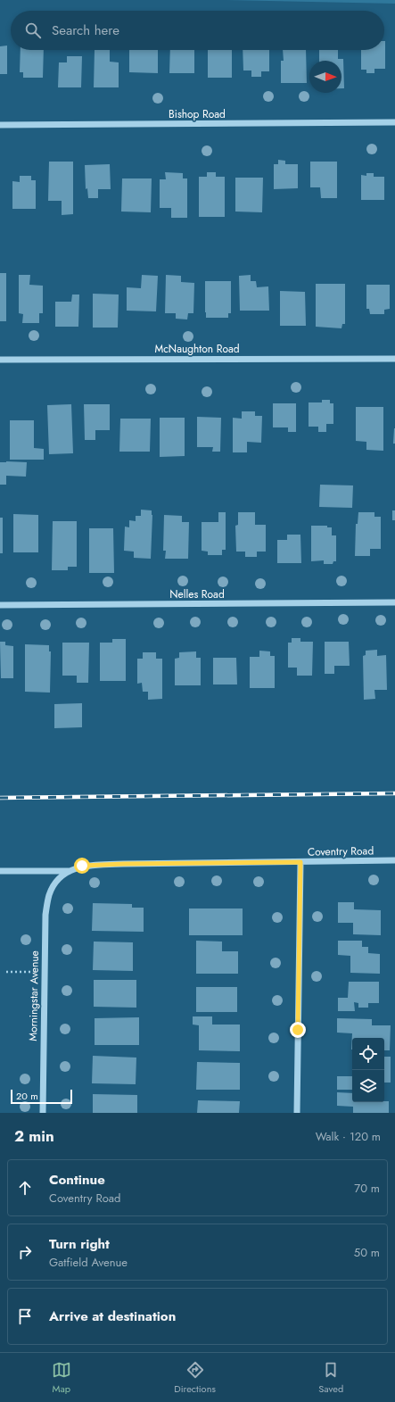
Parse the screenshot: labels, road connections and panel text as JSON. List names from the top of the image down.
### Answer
{
  "streets": {
    "street": [
      "Bishop Road",
      "McNaughton Road",
      "Nelles Road",
      "Coventry Road",
      "Morningstar Avenue"
    ]
  },
  "crossings": [
    ["Coventry Road", "Morningstar Avenue"]
  ],
  "scale_bar": "20 m",
  "north": "right",
  "page": {
    "search": "Search here",
    "scale": "20 m",
    "heading": ["2 min", "Walk · 120 m"],
    "list": [
      ["Continue", "Coventry Road", "70 m"],
      ["Turn right", "Gatfield Avenue", "50 m"],
      "Arrive at destination"
    ],
    "nav": ["Map", "Directions", "Saved"]
  }
}
